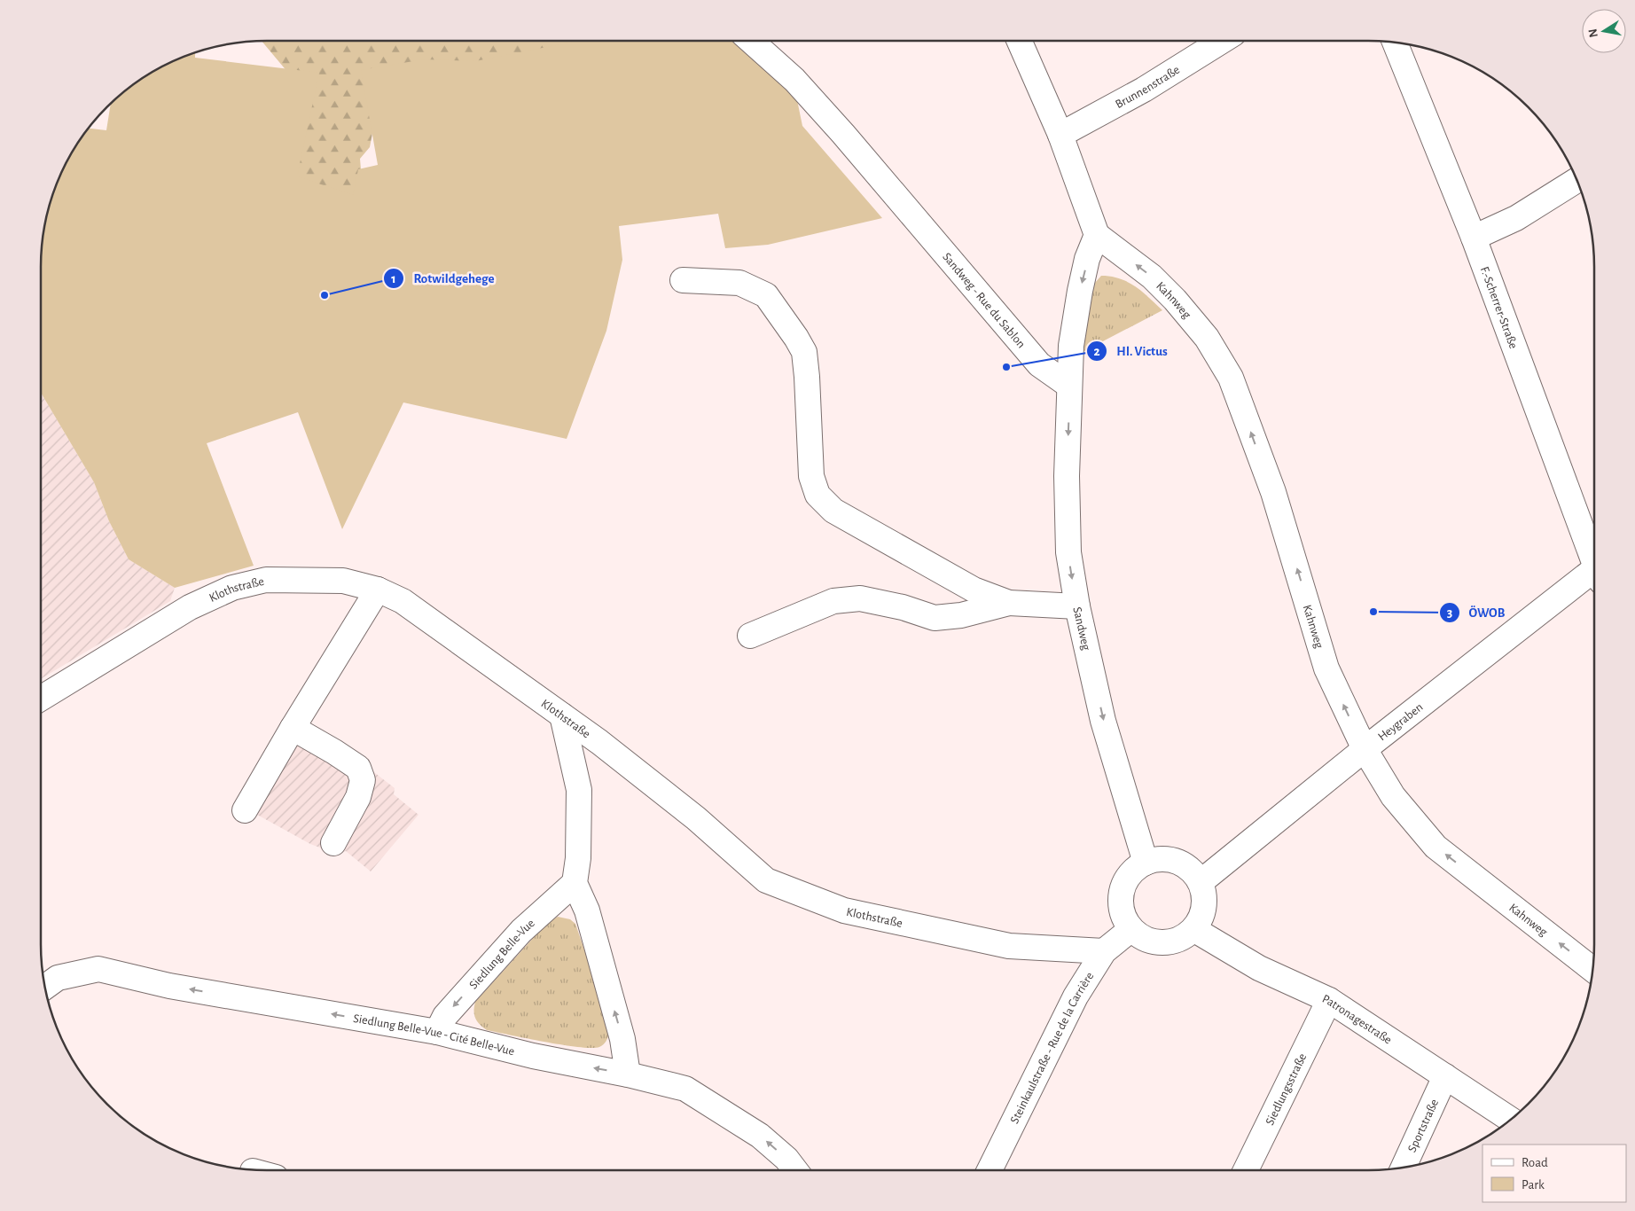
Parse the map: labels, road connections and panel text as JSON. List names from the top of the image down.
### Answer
{
  "streets": {
    "street": [
      "Brunnenstraße",
      "Kahnweg",
      "Sandweg - Rue du Sablon",
      "F.-Scherrer-Straße",
      "Klothstraße",
      "Sandweg",
      "Heygraben",
      "Siedlung Belle-Vue",
      "Patronagestraße",
      "Siedlung Belle-Vue - Cité Belle-Vue",
      "Steinkaulstraße - Rue de la Carrière",
      "Siedlungsstraße",
      "Sportstraße"
    ]
  },
  "crossings": [
    ["Kahnweg", "Heygraben"],
    ["Sandweg - Rue du Sablon", "Sandweg"],
    ["Klothstraße", "Steinkaulstraße - Rue de la Carrière"],
    ["Sandweg", "Heygraben"],
    ["Sandweg", "Patronagestraße"],
    ["Sandweg", "Steinkaulstraße - Rue de la Carrière"],
    ["Heygraben", "Patronagestraße"],
    ["Heygraben", "Steinkaulstraße - Rue de la Carrière"],
    ["Siedlung Belle-Vue", "Siedlung Belle-Vue - Cité Belle-Vue"],
    ["Patronagestraße", "Steinkaulstraße - Rue de la Carrière"],
    ["Patronagestraße", "Siedlungsstraße"],
    ["Patronagestraße", "Sportstraße"]
  ],
  "one_way": [
    "Kahnweg",
    "Sandweg",
    "Siedlung Belle-Vue",
    "Siedlung Belle-Vue - Cité Belle-Vue"
  ],
  "places": ["Rotwildgehege", "Hl. Victus", "ÖWOB"],
  "legend": ["Road", "Park"],
  "north": "left"
}
